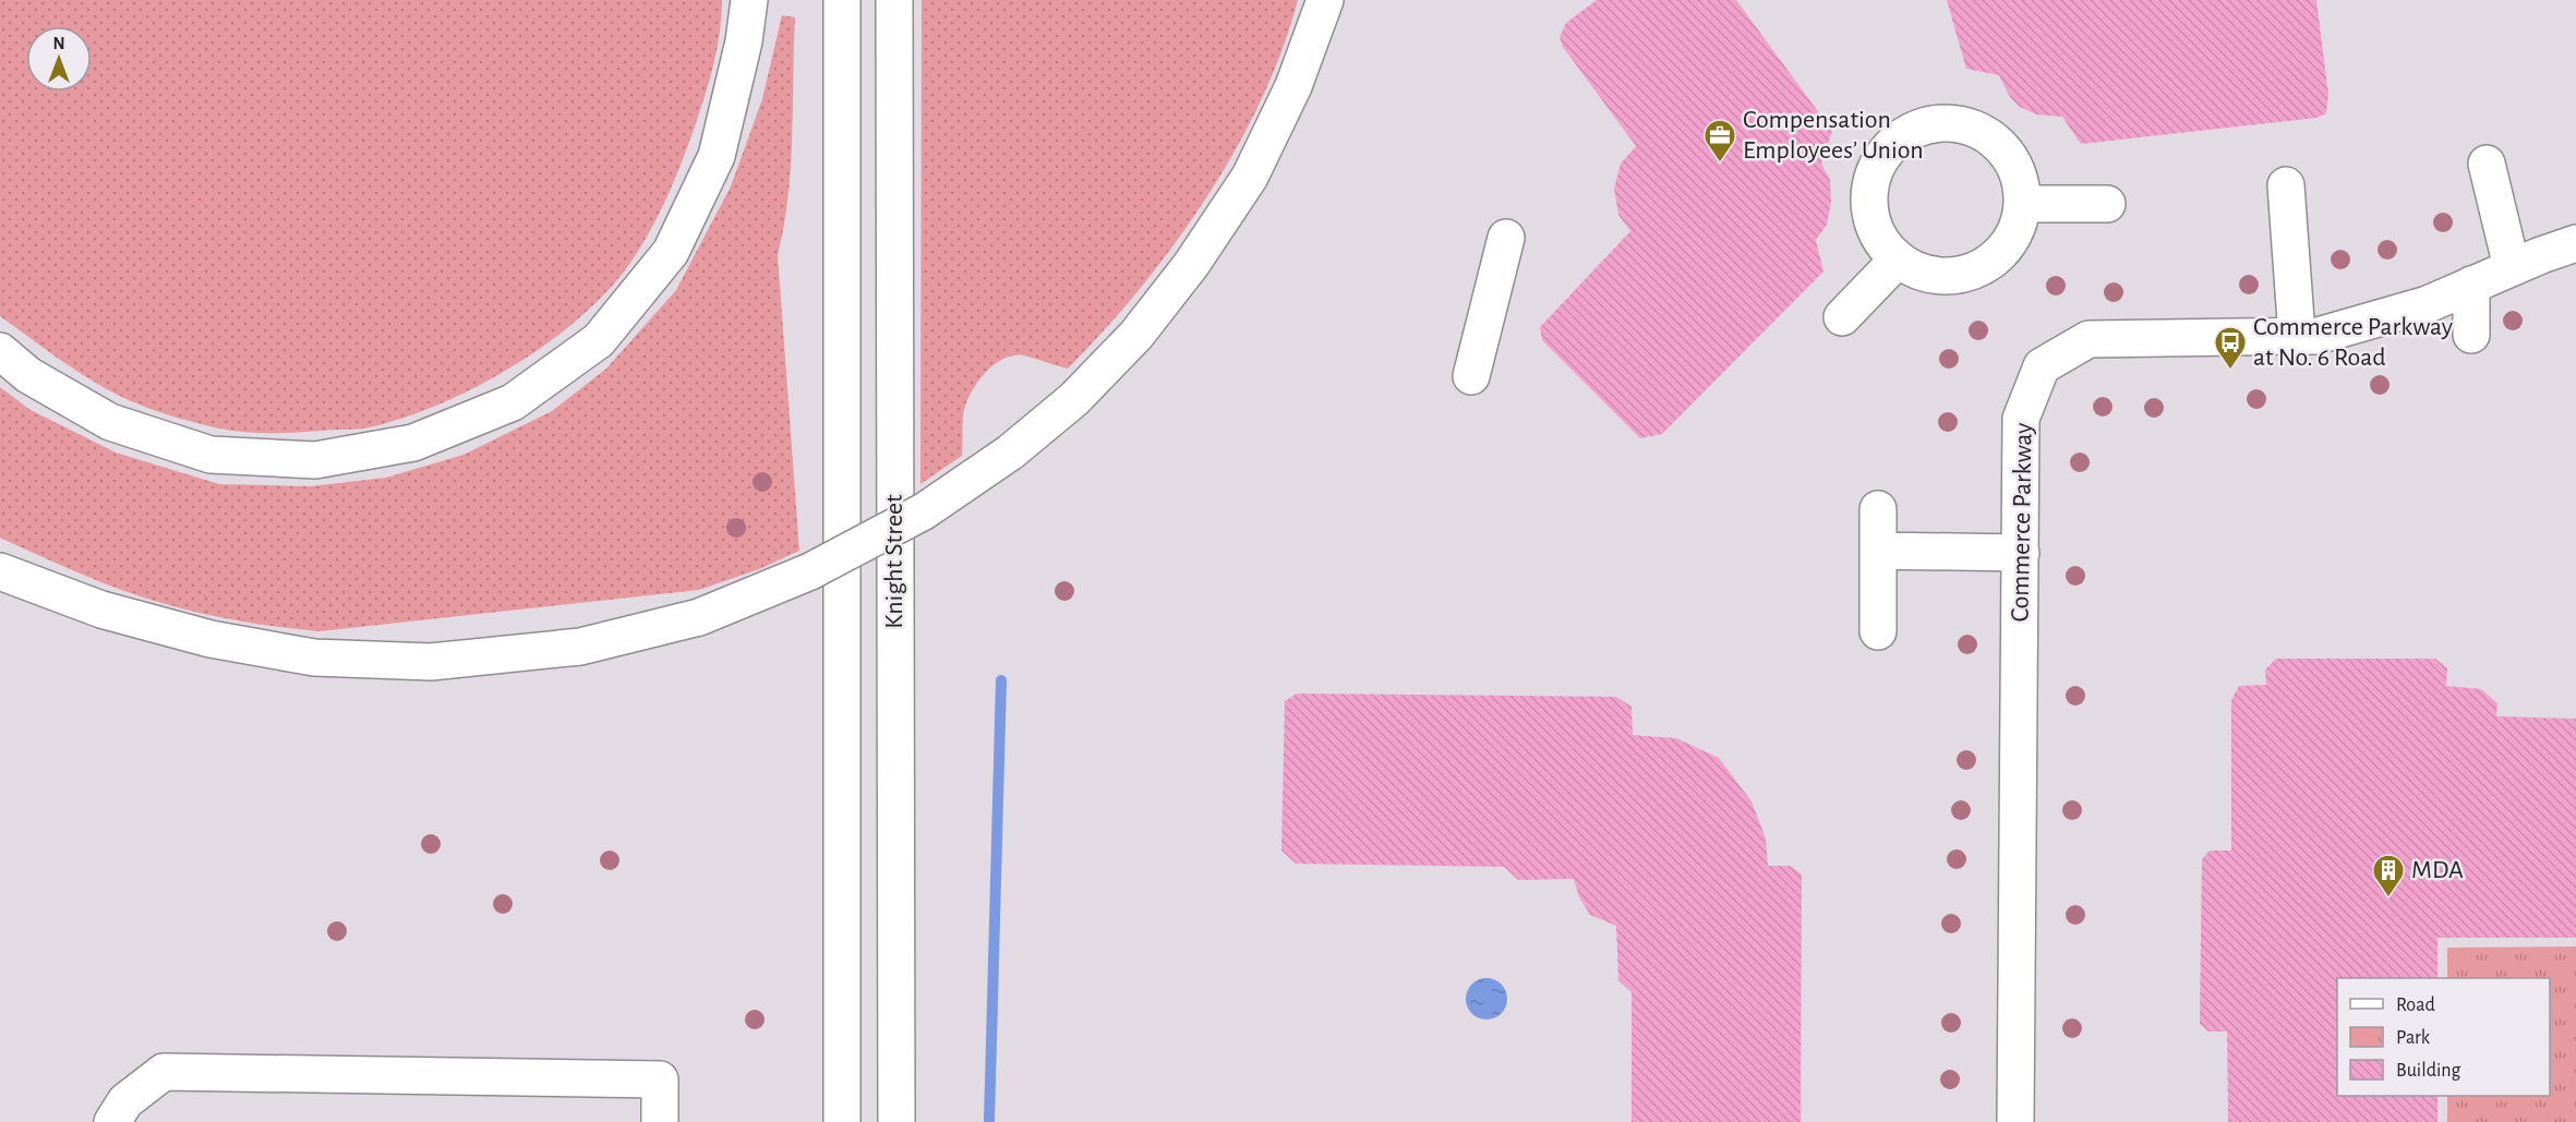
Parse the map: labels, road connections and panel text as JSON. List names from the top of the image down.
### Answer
{
  "streets": {
    "main road": ["Commerce Parkway", "Knight Street"]
  },
  "places": {
    "office": ["Compensation Employees’ Union"],
    "bus stop": ["Commerce Parkway at No. 6 Road"],
    "building": ["MDA"]
  },
  "legend": ["Road", "Park", "Building"],
  "north": "top"
}
